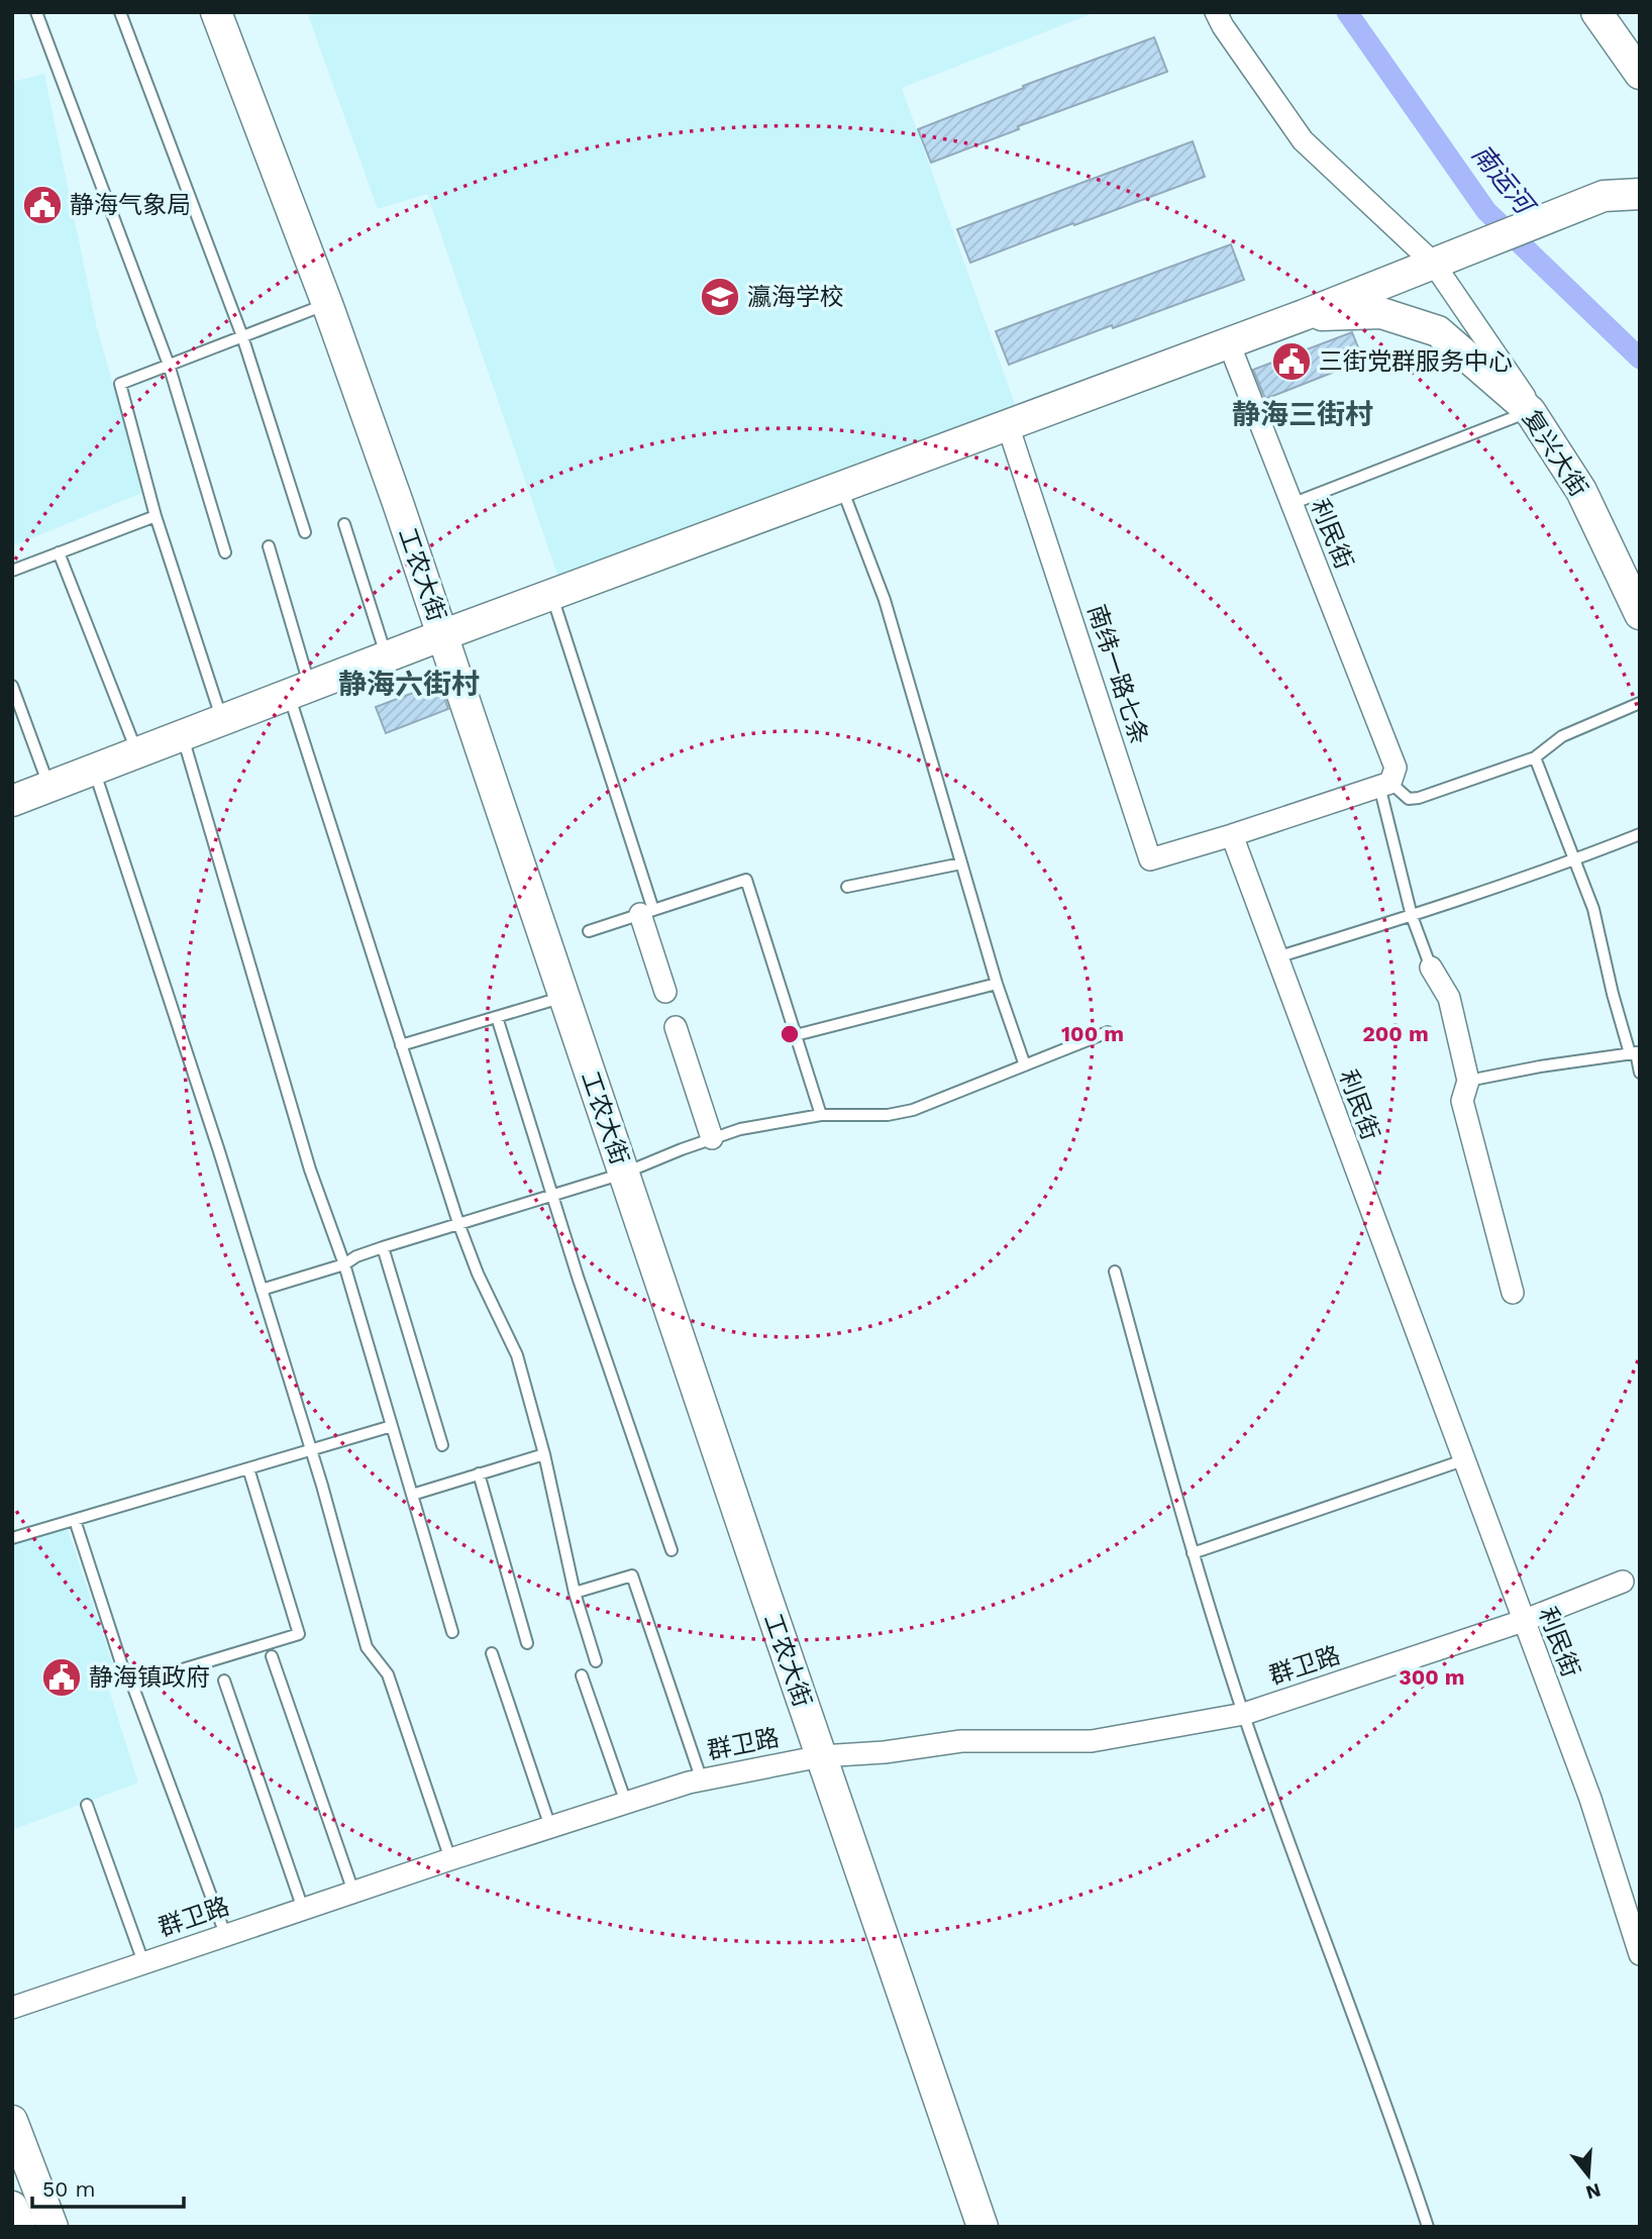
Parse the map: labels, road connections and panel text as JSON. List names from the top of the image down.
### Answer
{
  "streets": {
    "street": [
      "复兴大街",
      "利民街",
      "工农大街",
      "南纬一路七条",
      "群卫路"
    ]
  },
  "crossings": [
    ["利民街", "南纬一路七条"],
    ["利民街", "群卫路"],
    ["工农大街", "群卫路"]
  ],
  "districts": ["静海三街村", "静海六街村"],
  "water": ["南运河"],
  "places": {
    "public building": ["静海气象局", "三街党群服务中心", "静海镇政府"],
    "school or university": ["瀛海学校"]
  },
  "scale_bar": "50 m",
  "north": "bottom",
  "rings": ["100 m", "200 m", "300 m"]
}
